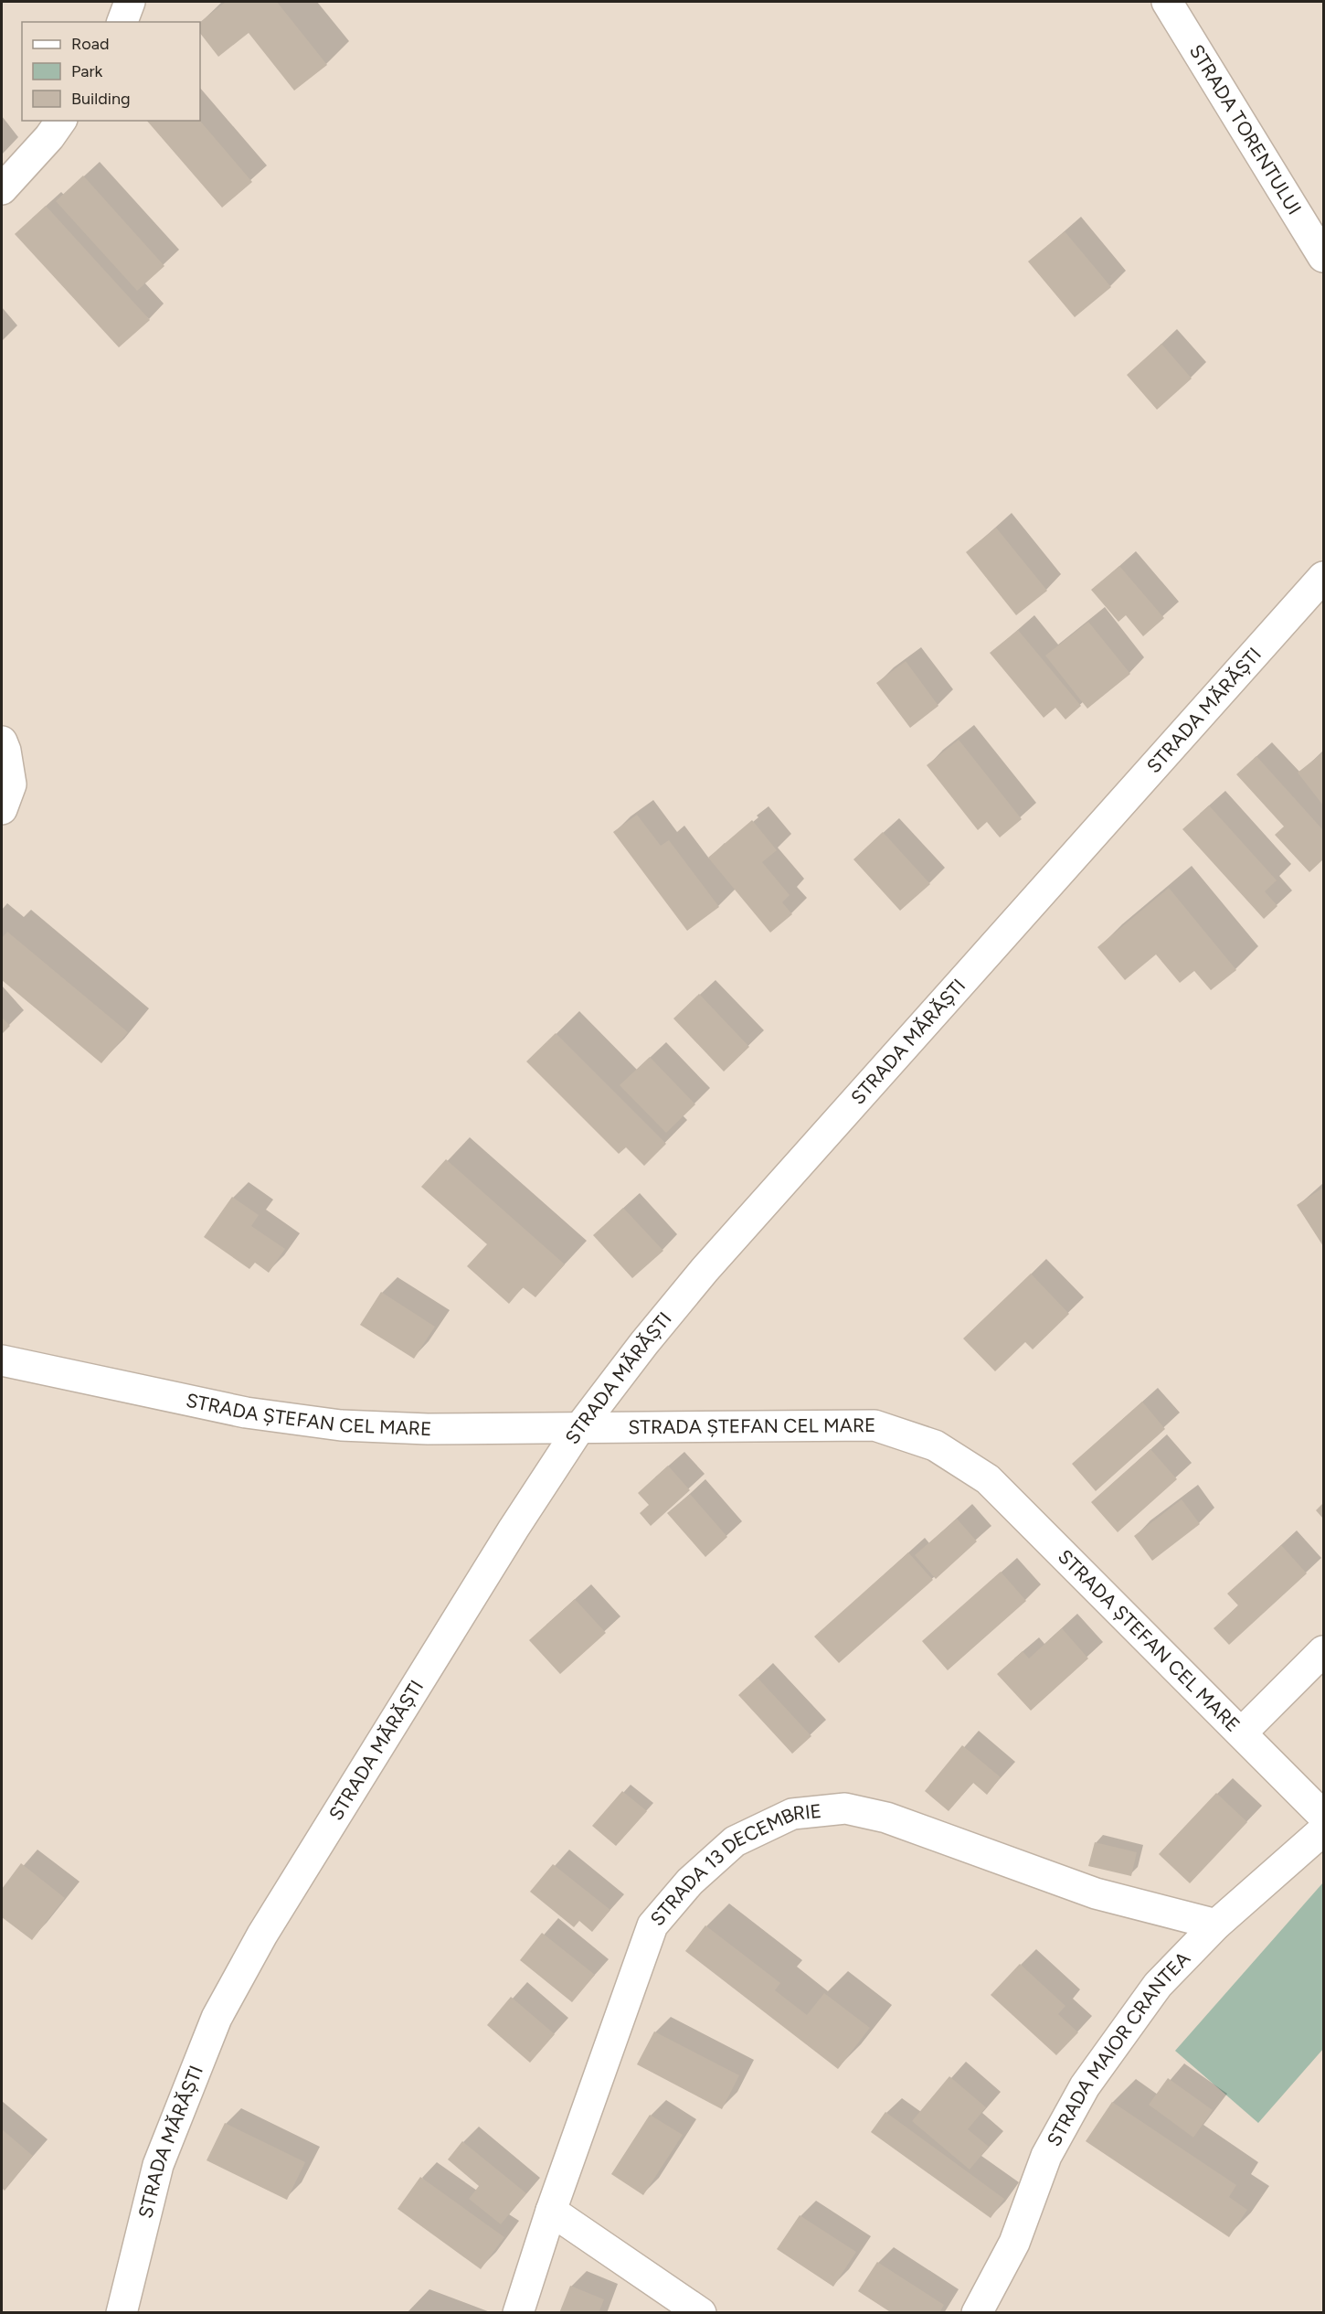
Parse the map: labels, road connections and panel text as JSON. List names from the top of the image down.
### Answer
{
  "streets": {
    "street": [
      "STRADA TORENTULUI",
      "STRADA MĂRĂȘTI",
      "STRADA ȘTEFAN CEL MARE",
      "STRADA 13 DECEMBRIE",
      "STRADA MAIOR CRANTEA"
    ]
  },
  "crossings": [
    ["STRADA MĂRĂȘTI", "STRADA ȘTEFAN CEL MARE"],
    ["STRADA 13 DECEMBRIE", "STRADA MAIOR CRANTEA"]
  ],
  "legend": ["Road", "Park", "Building"]
}
